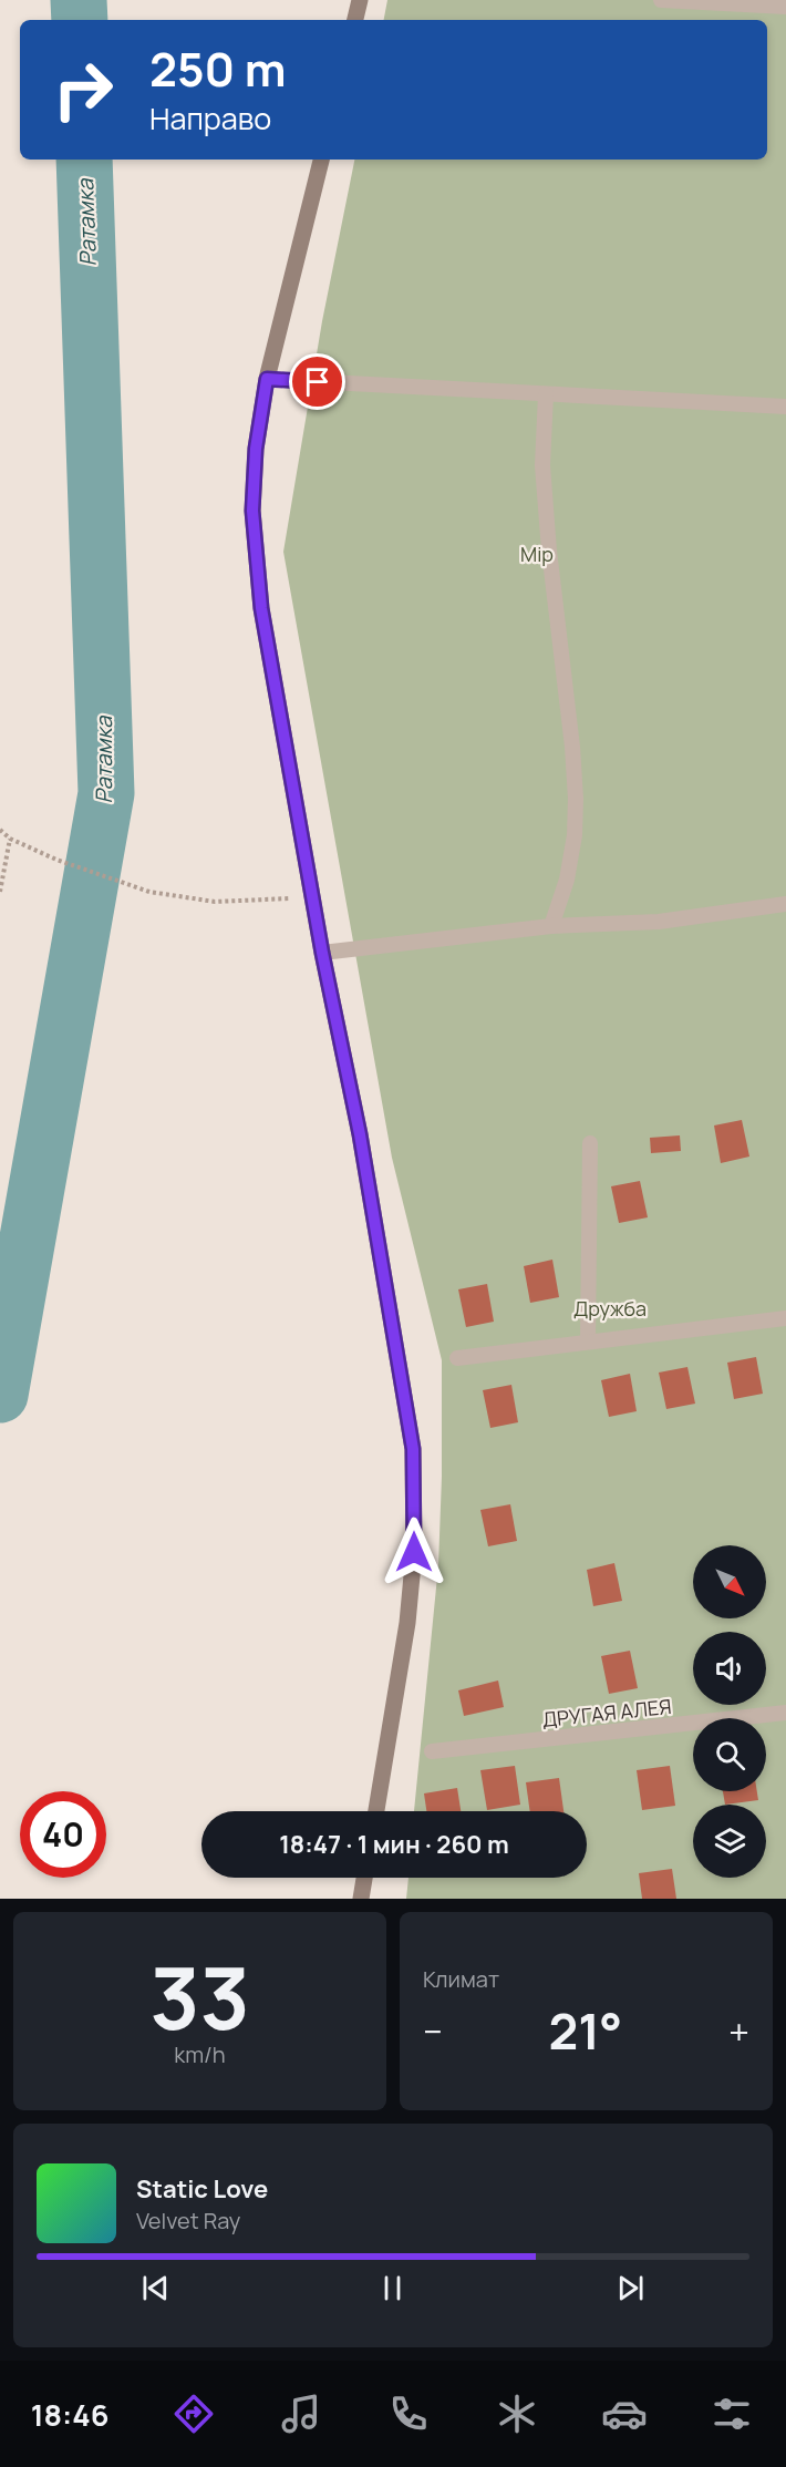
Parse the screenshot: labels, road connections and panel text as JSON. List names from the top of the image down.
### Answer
{
  "streets": {
    "lane": ["ДРУГАЯ АЛЕЯ"]
  },
  "water": ["Ратамка"],
  "parks": ["Мір", "Дружба"],
  "north": "bottom right",
  "page": {
    "turn": ["250 m", "Направо"],
    "limit": "40",
    "trip": "18:47 · 1 мин · 260 m",
    "tile": [
      ["33", "km/h"],
      "Климат"
    ],
    "heat": ["−", "21°", "+"],
    "song": ["Static Love", "Velvet Ray"],
    "tabs": "18:46"
  }
}
